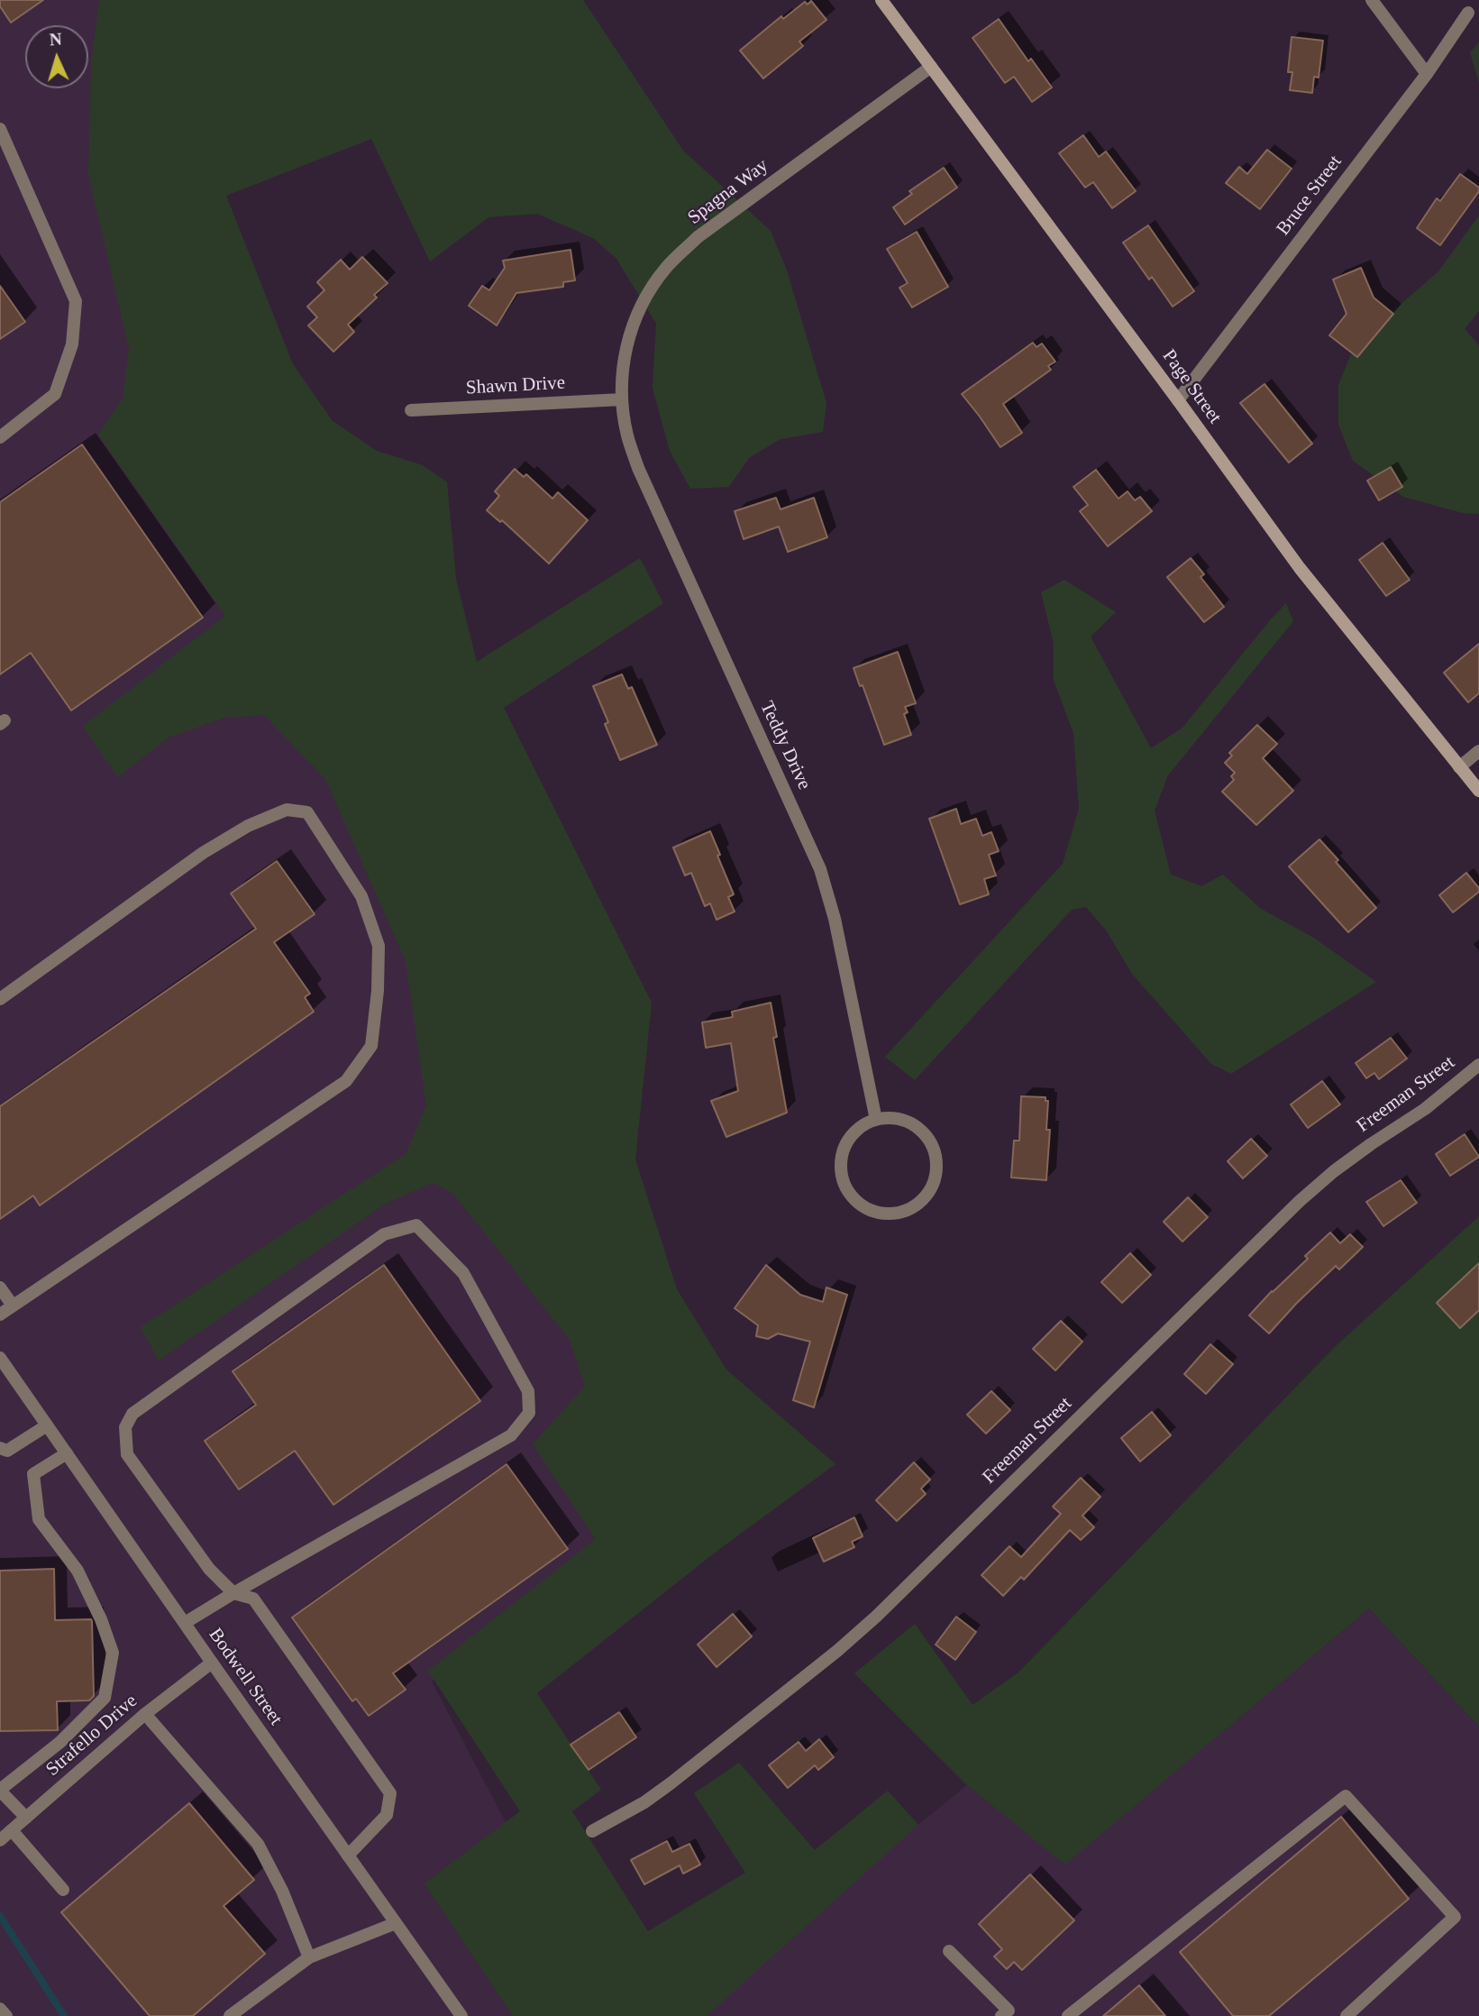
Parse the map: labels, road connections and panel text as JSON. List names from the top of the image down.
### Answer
{
  "streets": {
    "main road": ["Page Street"],
    "street": [
      "Spagna Way",
      "Bruce Street",
      "Shawn Drive",
      "Teddy Drive",
      "Freeman Street",
      "Bodwell Street",
      "Strafello Drive"
    ]
  },
  "crossings": [
    ["Spagna Way", "Shawn Drive"],
    ["Spagna Way", "Page Street"],
    ["Spagna Way", "Teddy Drive"],
    ["Bruce Street", "Page Street"],
    ["Shawn Drive", "Teddy Drive"],
    ["Bodwell Street", "Strafello Drive"]
  ],
  "north": "top"
}
